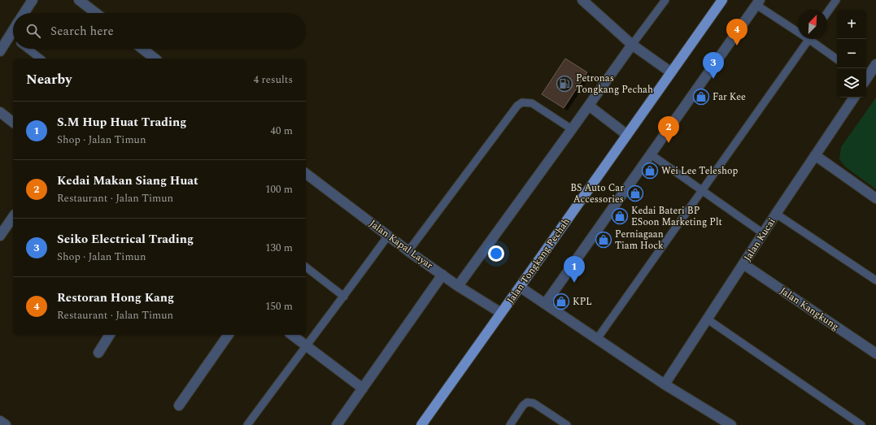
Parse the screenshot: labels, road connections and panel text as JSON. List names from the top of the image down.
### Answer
{
  "streets": {
    "main road": ["Jalan Tongkang Pechah"],
    "street": ["Jalan Kucai", "Jalan Kapal Layar", "Jalan Kangkung"]
  },
  "crossings": [
    ["Jalan Kucai", "Jalan Kangkung"],
    ["Jalan Kapal Layar", "Jalan Tongkang Pechah"]
  ],
  "places": {
    "fuel station": ["Petronas Tongkang Pechah"],
    "shop": [
      "Far Kee",
      "Wei Lee Teleshop",
      "BS Auto Car Accessories",
      "Kedai Bateri BP ESoon Marketing Plt",
      "Perniagaan Tiam Hock",
      "KPL"
    ]
  },
  "north": "top right",
  "page": {
    "map_buttons": ["+", "−"],
    "search": "Search here",
    "pins": [
      "4",
      "3",
      "2",
      "1"
    ],
    "heading": ["Nearby", "4 results"],
    "list": [
      {
        "mark": "1",
        "name": "S.M Hup Huat Trading",
        "note": "Shop · Jalan Timun",
        "value": "40 m"
      },
      {
        "mark": "2",
        "name": "Kedai Makan Siang Huat",
        "note": "Restaurant · Jalan Timun",
        "value": "100 m"
      },
      {
        "mark": "3",
        "name": "Seiko Electrical Trading",
        "note": "Shop · Jalan Timun",
        "value": "130 m"
      },
      {
        "mark": "4",
        "name": "Restoran Hong Kang",
        "note": "Restaurant · Jalan Timun",
        "value": "150 m"
      }
    ]
  }
}
